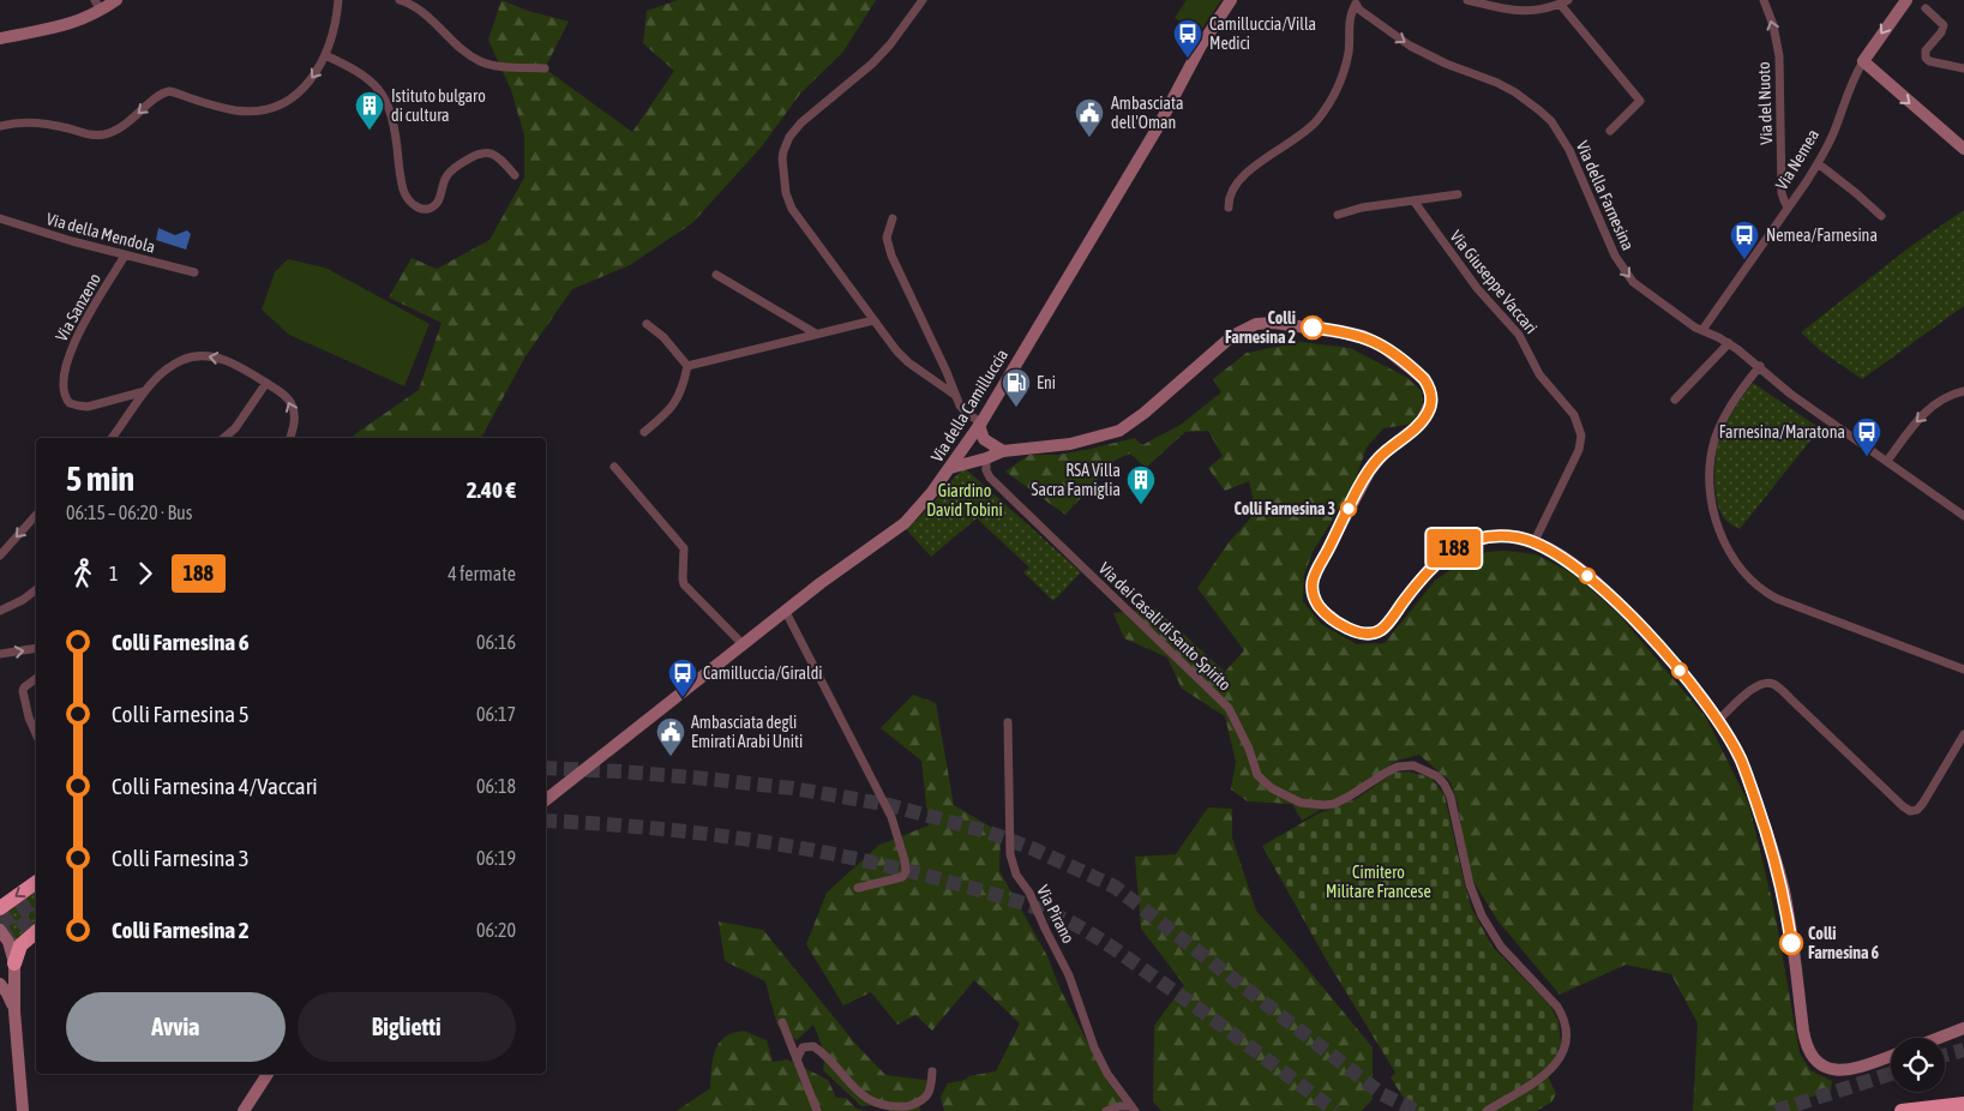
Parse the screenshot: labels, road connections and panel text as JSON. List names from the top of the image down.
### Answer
{
  "streets": {
    "street": [
      "Via del Nuoto",
      "Via Nemea",
      "Via della Farnesina",
      "Via della Mendola",
      "Via Giuseppe Vaccari",
      "Via Sanzeno",
      "Via della Camilluccia",
      "Via dei Casali di Santo Spirito",
      "Via Pirano"
    ]
  },
  "crossings": [
    ["Via del Nuoto", "Via Nemea"],
    ["Via Nemea", "Via della Farnesina"],
    ["Via della Mendola", "Via Sanzeno"]
  ],
  "one_way": ["Via del Nuoto", "Via della Farnesina"],
  "parks": ["Giardino David Tobini", "Cimitero Militare Francese"],
  "places": {
    "bus stop": [
      "Camilluccia/Villa Medici",
      "Nemea/Farnesina",
      "Farnesina/Maratona",
      "Camilluccia/Giraldi"
    ],
    "building": ["Istituto bulgaro di cultura", "RSA Villa Sacra Famiglia"],
    "public building": ["Ambasciata dell'Oman", "Ambasciata degli Emirati Arabi Uniti"],
    "other": ["Colli Farnesina 2", "Colli Farnesina 3", "Colli Farnesina 6"],
    "fuel station": ["Eni"]
  },
  "lines": ["bus line 188"],
  "page": {
    "on_map": "188",
    "heading": ["5 min", "06:15 – 06:20 · Bus", "2.40 €"],
    "legs": ["1", "188", "4 fermate"],
    "list": [
      {
        "name": "Colli Farnesina 6",
        "value": "06:16"
      },
      {
        "name": "Colli Farnesina 5",
        "value": "06:17"
      },
      {
        "name": "Colli Farnesina 4/Vaccari",
        "value": "06:18"
      },
      {
        "name": "Colli Farnesina 3",
        "value": "06:19"
      },
      {
        "name": "Colli Farnesina 2",
        "value": "06:20"
      }
    ],
    "buttons": ["Avvia", "Biglietti"]
  }
}
